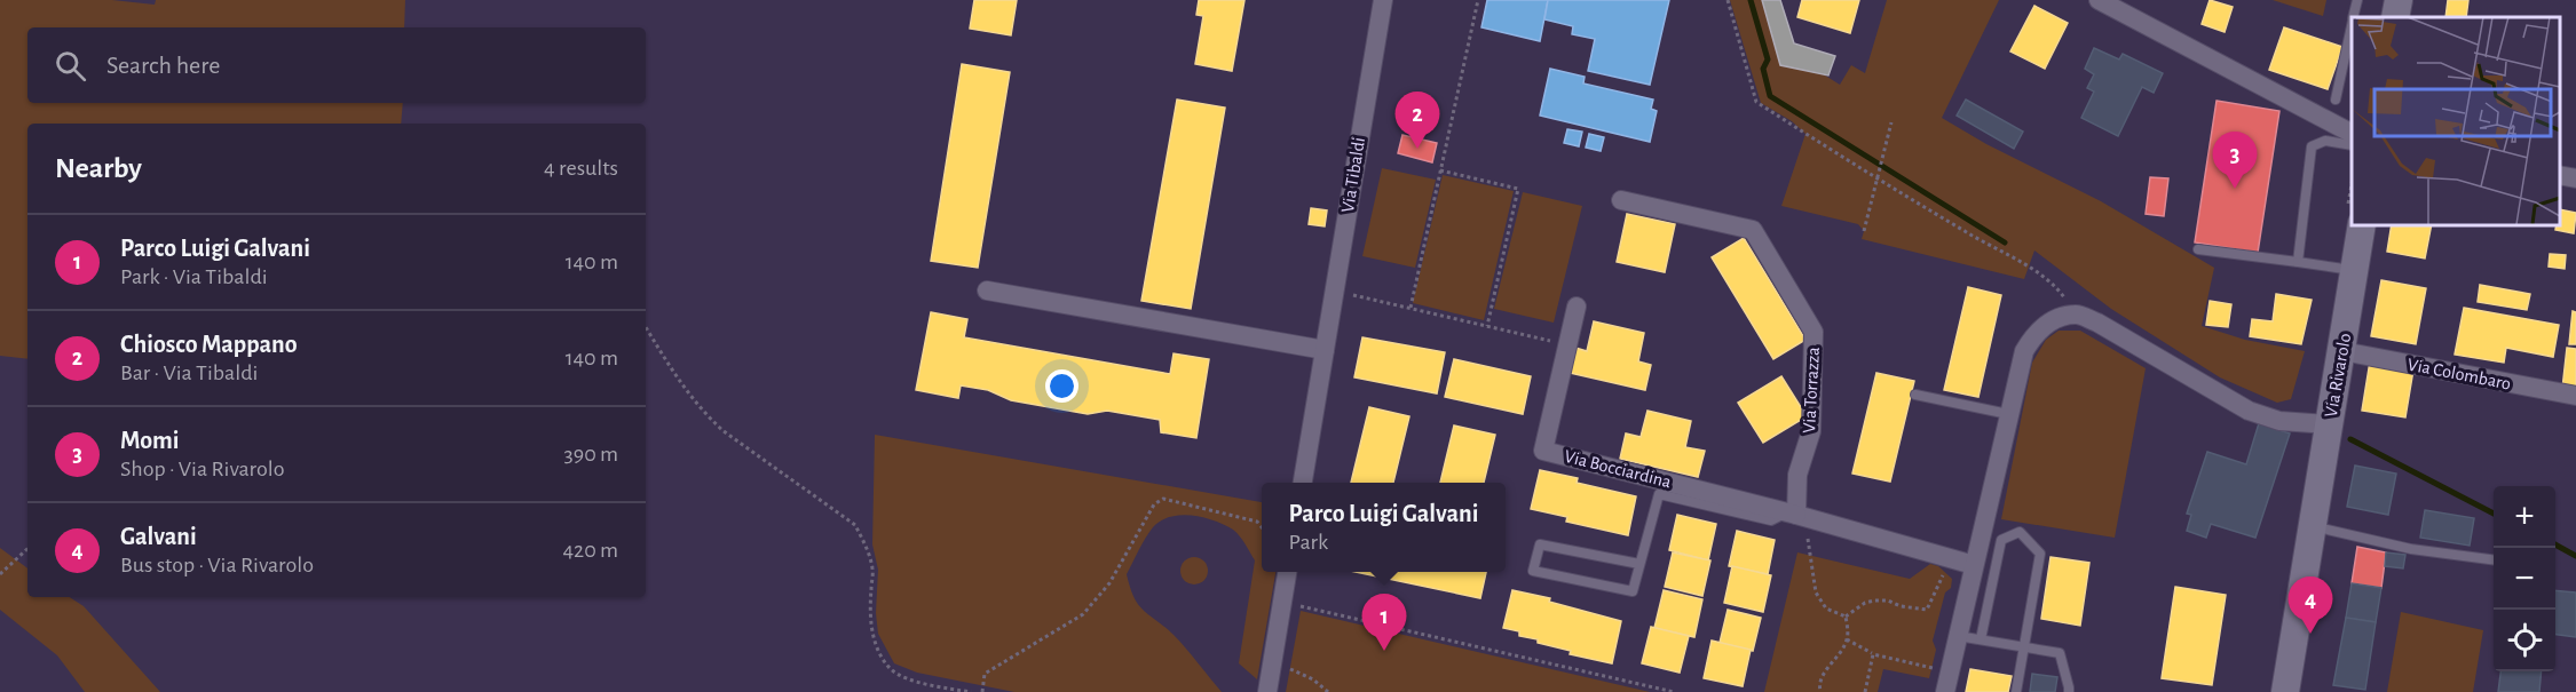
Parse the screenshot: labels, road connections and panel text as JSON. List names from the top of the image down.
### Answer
{
  "streets": {
    "main road": ["Via Rivarolo"],
    "street": [
      "Via Tibaldi",
      "Via Colombaro",
      "Via Torrazza",
      "Via Bocciardina"
    ]
  },
  "crossings": [
    ["Via Colombaro", "Via Rivarolo"],
    ["Via Torrazza", "Via Bocciardina"]
  ],
  "page": {
    "search": "Search here",
    "pins": [
      "2",
      "3",
      "4",
      "1"
    ],
    "heading": ["Nearby", "4 results"],
    "list": [
      {
        "mark": "1",
        "name": "Parco Luigi Galvani",
        "note": "Park · Via Tibaldi",
        "value": "140 m"
      },
      {
        "mark": "2",
        "name": "Chiosco Mappano",
        "note": "Bar · Via Tibaldi",
        "value": "140 m"
      },
      {
        "mark": "3",
        "name": "Momi",
        "note": "Shop · Via Rivarolo",
        "value": "390 m"
      },
      {
        "mark": "4",
        "name": "Galvani",
        "note": "Bus stop · Via Rivarolo",
        "value": "420 m"
      }
    ],
    "popup": ["Parco Luigi Galvani", "Park"],
    "map_buttons": ["+", "−"]
  }
}
